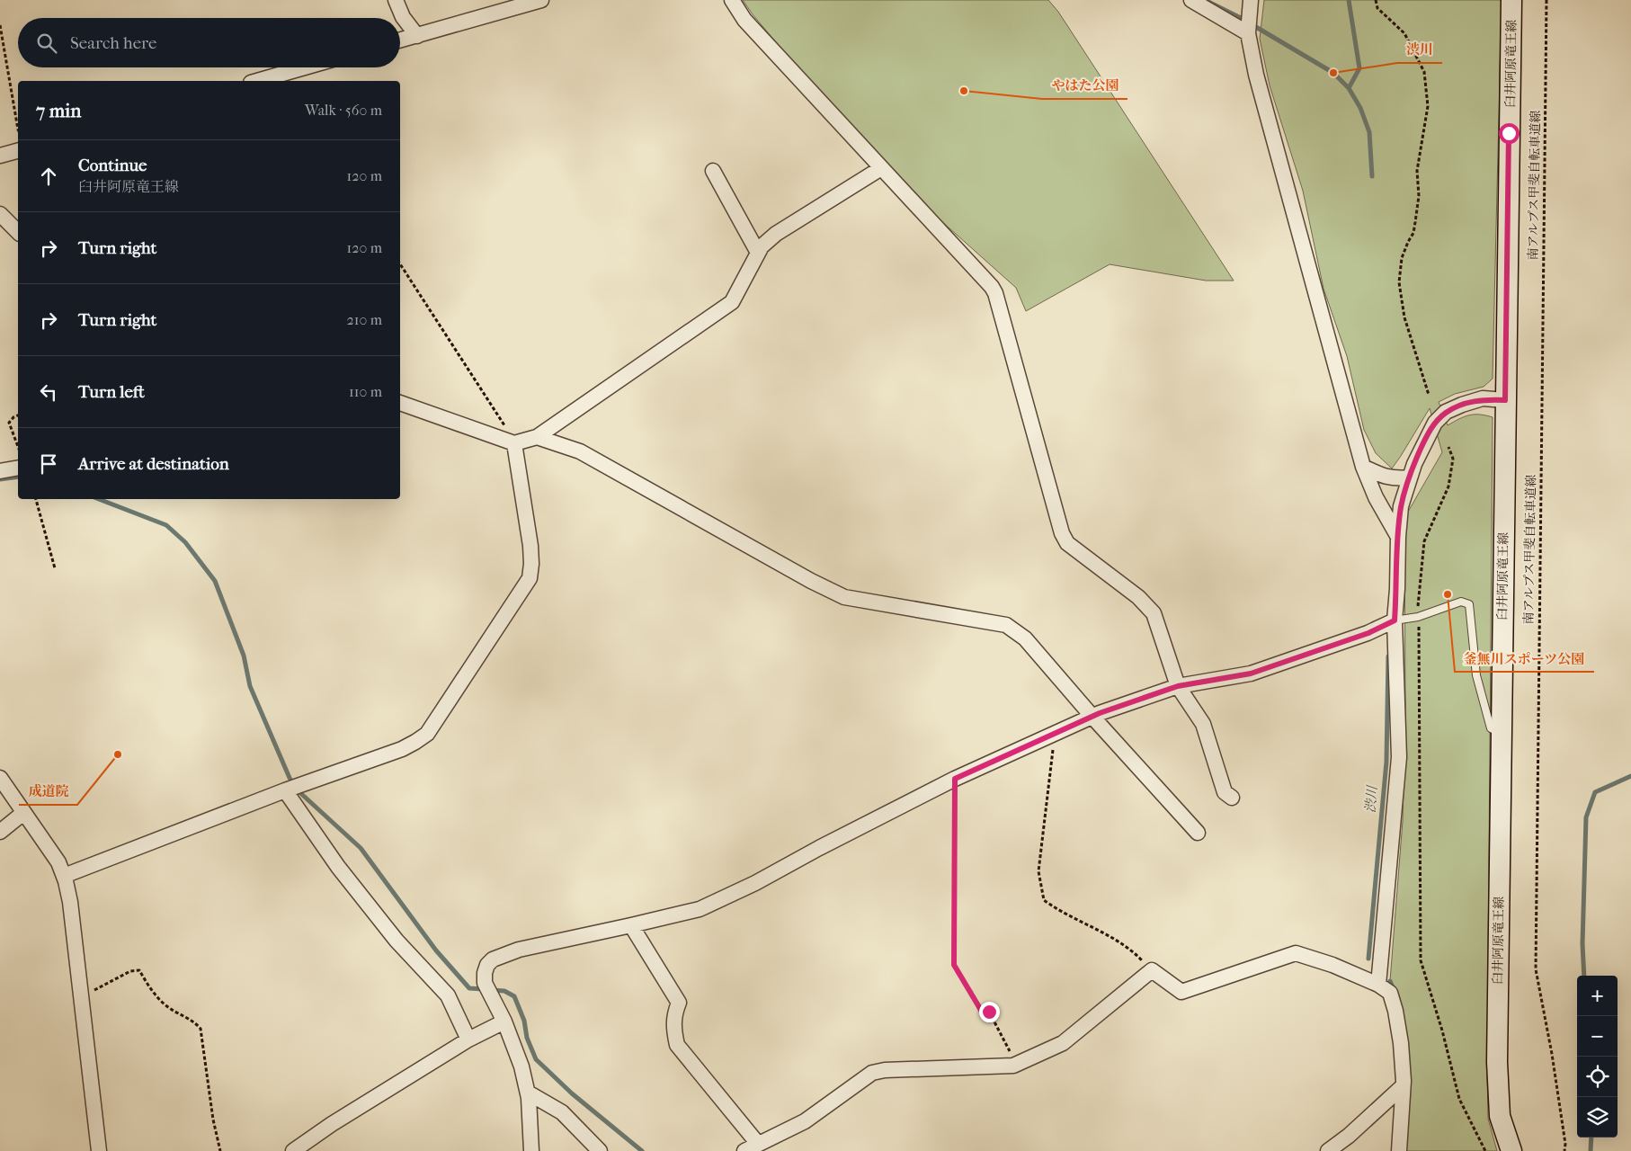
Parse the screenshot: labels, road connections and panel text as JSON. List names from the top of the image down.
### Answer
{
  "streets": {
    "main road": ["臼井阿原竜王線"],
    "path": ["南アルプス甲斐自転車道線"]
  },
  "water": ["渋川"],
  "places": [
    "渋川",
    "やはた公園",
    "釜無川スポーツ公園",
    "成道院"
  ],
  "page": {
    "search": "Search here",
    "heading": ["7 min", "Walk · 560 m"],
    "list": [
      ["Continue", "臼井阿原竜王線", "120 m"],
      ["Turn right", "120 m"],
      ["Turn right", "210 m"],
      ["Turn left", "110 m"],
      "Arrive at destination"
    ],
    "map_buttons": ["+", "−"]
  }
}
